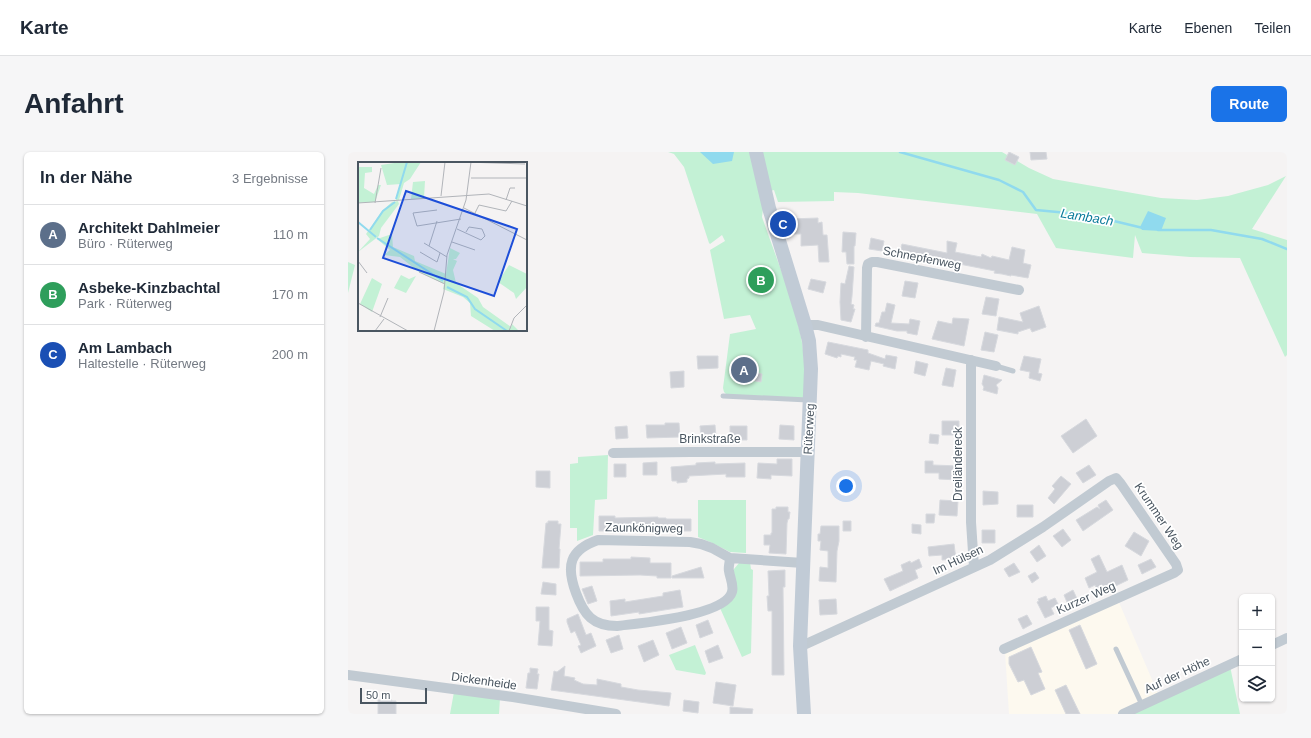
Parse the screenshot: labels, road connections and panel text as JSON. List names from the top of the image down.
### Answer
{
  "streets": {
    "street": [
      "Schnepfenweg",
      "Rüterweg",
      "Brinkstraße",
      "Dreiländereck",
      "Krummer Weg",
      "Zaunkönigweg",
      "Im Hülsen",
      "Kurzer Weg",
      "Auf der Höhe",
      "Dickenheide"
    ]
  },
  "crossings": [
    ["Rüterweg", "Brinkstraße"],
    ["Rüterweg", "Zaunkönigweg"],
    ["Rüterweg", "Im Hülsen"],
    ["Dreiländereck", "Im Hülsen"],
    ["Krummer Weg", "Im Hülsen"],
    ["Krummer Weg", "Kurzer Weg"]
  ],
  "water": ["Lambach"],
  "scale_bar": "50 m",
  "page": {
    "header": "Karte",
    "nav": ["Karte", "Ebenen", "Teilen"],
    "buttons": "Route",
    "title": "Anfahrt",
    "heading": ["In der Nähe", "3 Ergebnisse"],
    "list": [
      {
        "mark": "A",
        "name": "Architekt Dahlmeier",
        "note": "Büro · Rüterweg",
        "value": "110 m"
      },
      {
        "mark": "B",
        "name": "Asbeke-Kinzbachtal",
        "note": "Park · Rüterweg",
        "value": "170 m"
      },
      {
        "mark": "C",
        "name": "Am Lambach",
        "note": "Haltestelle · Rüterweg",
        "value": "200 m"
      }
    ],
    "pins": ["C", "B", "A"],
    "map_buttons": ["+", "−"],
    "scale": "50 m"
  }
}
